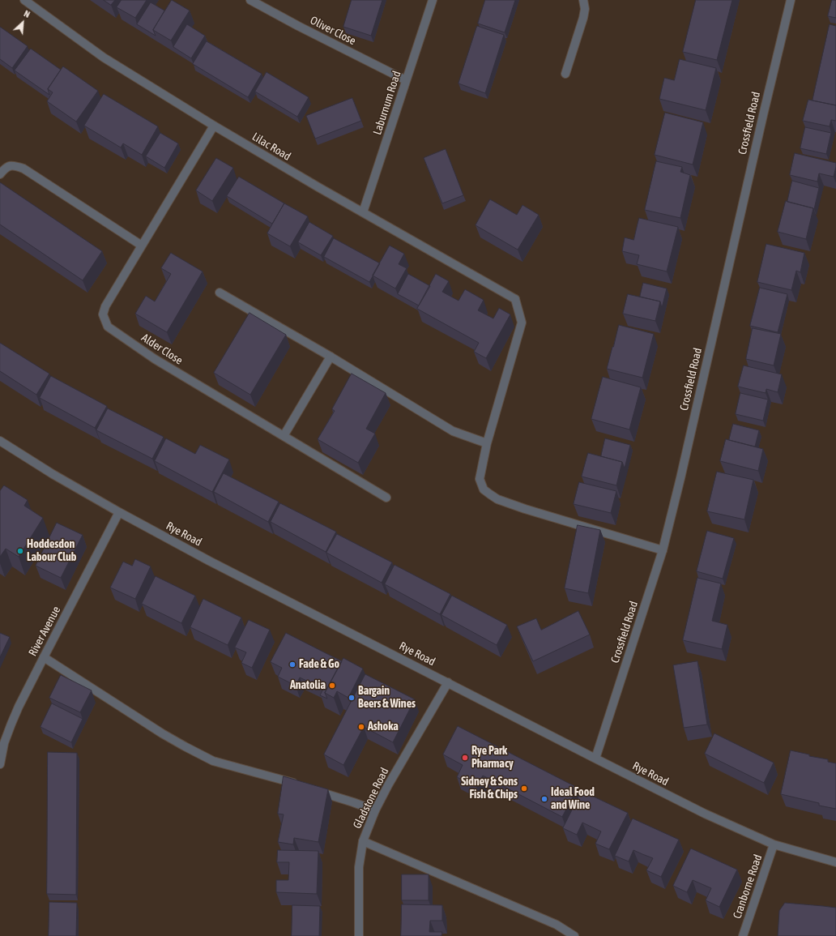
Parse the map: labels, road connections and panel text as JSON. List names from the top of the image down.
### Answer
{
  "streets": {
    "street": [
      "Oliver Close",
      "Laburnum Road",
      "Crossfield Road",
      "Lilac Road",
      "Alder Close",
      "Rye Road",
      "River Avenue",
      "Gladstone Road",
      "Cranborne Road"
    ]
  },
  "crossings": [
    ["Oliver Close", "Laburnum Road"],
    ["Laburnum Road", "Lilac Road"],
    ["Crossfield Road", "Rye Road"],
    ["Lilac Road", "Alder Close"],
    ["Rye Road", "River Avenue"],
    ["Rye Road", "Gladstone Road"],
    ["Rye Road", "Cranborne Road"]
  ],
  "places": [
    "Hoddesdon Labour Club",
    "Fade & Go",
    "Anatolia",
    "Bargain Beers & Wines",
    "Ashoka",
    "Rye Park Pharmacy",
    "Sidney & Sons Fish & Chips",
    "Ideal Food and Wine"
  ],
  "north": "top right"
}
